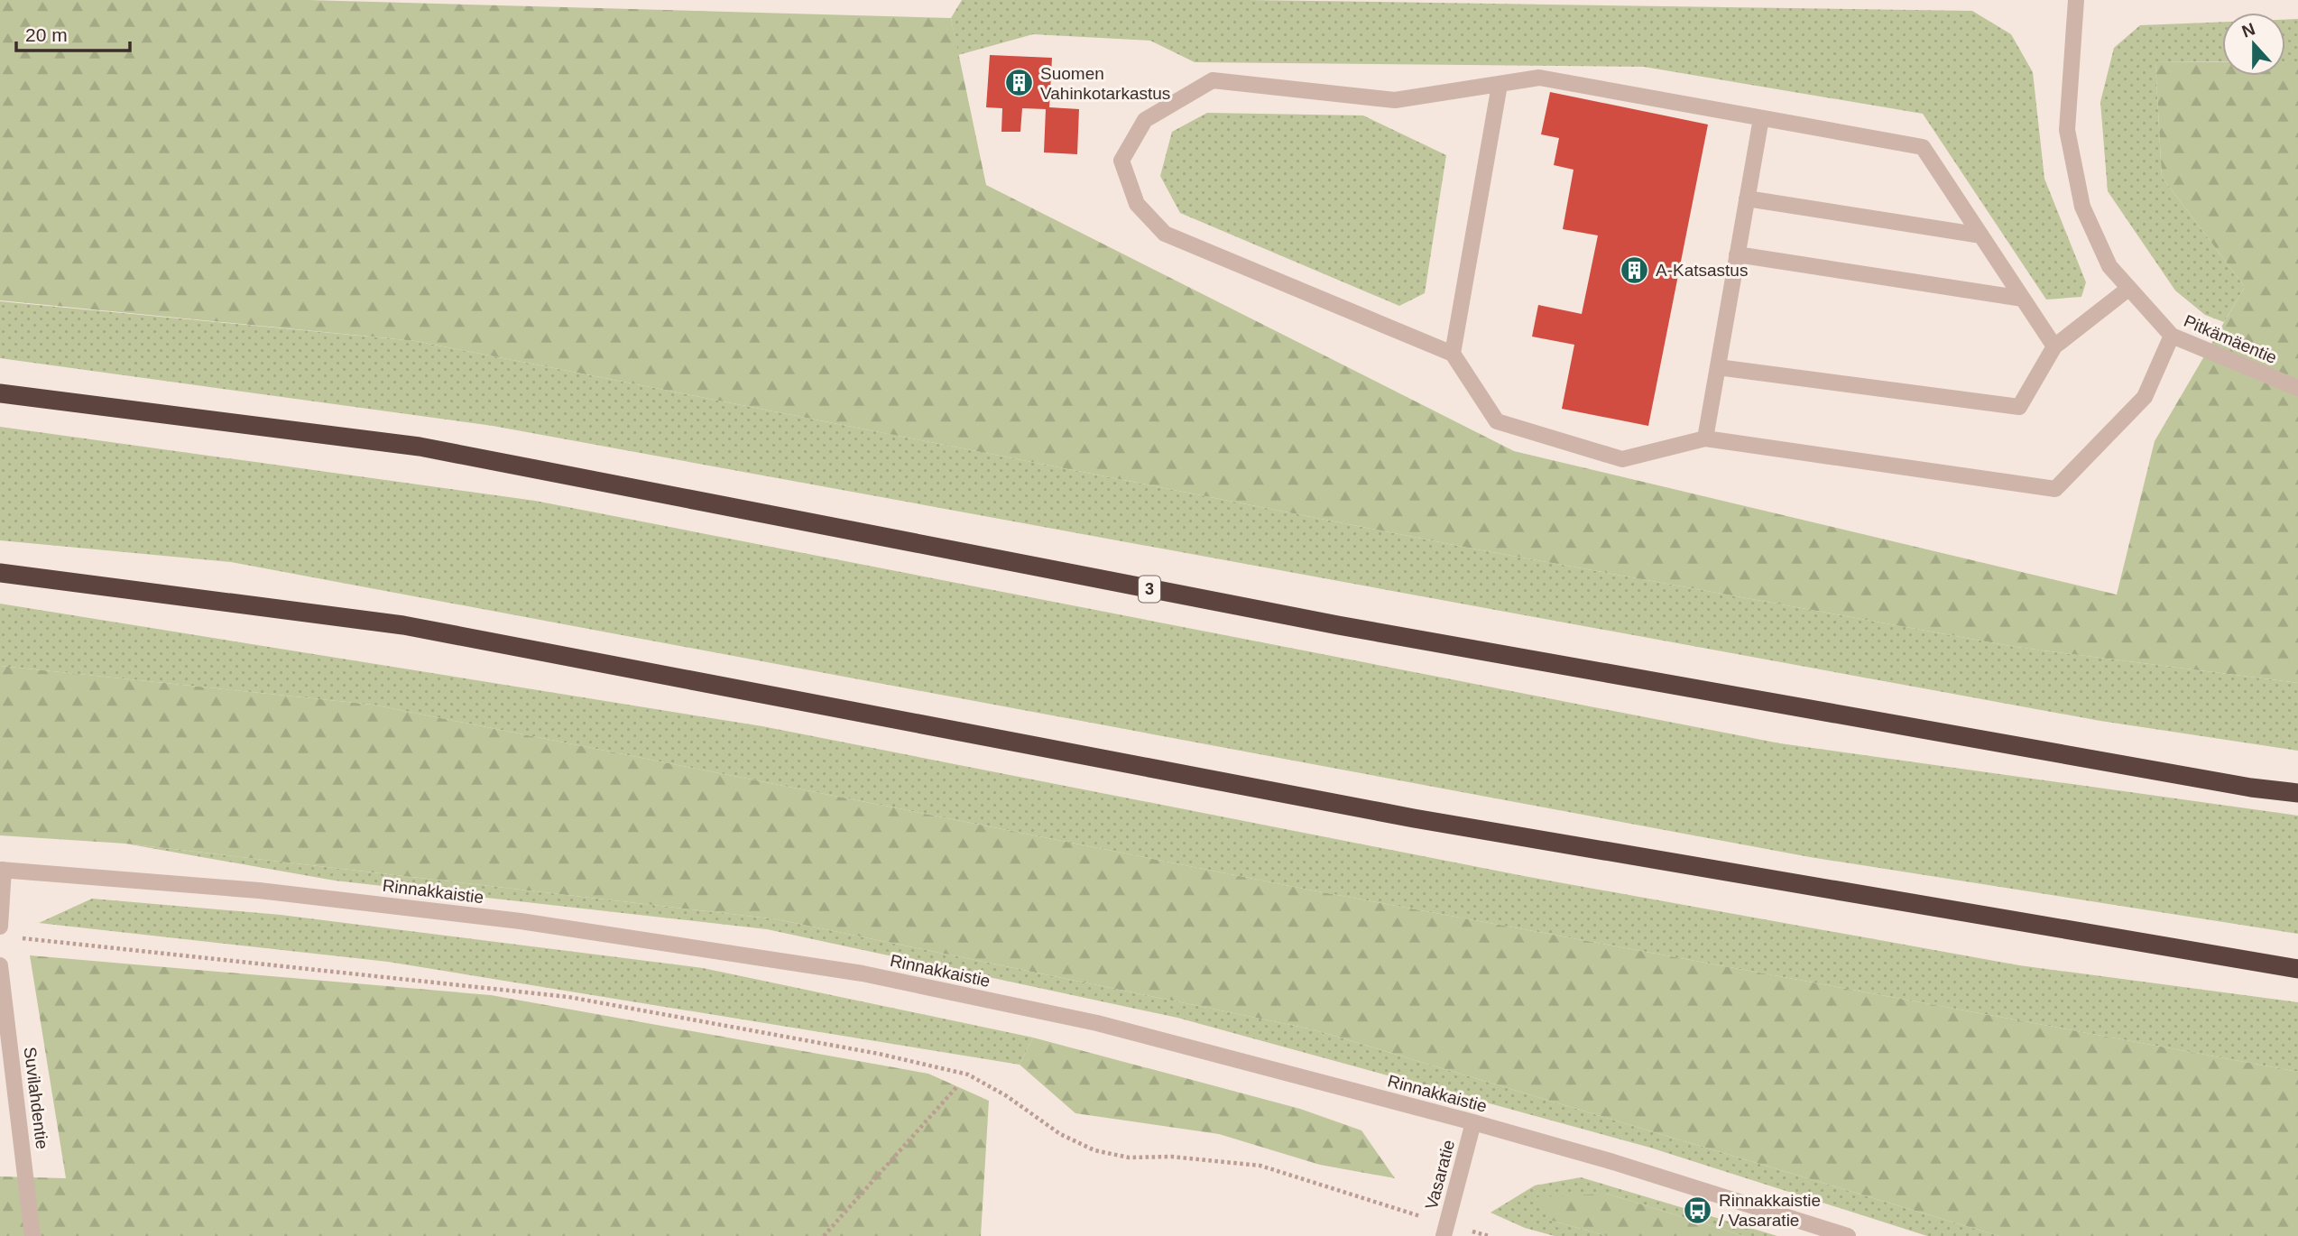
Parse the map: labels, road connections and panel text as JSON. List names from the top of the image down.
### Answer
{
  "streets": {
    "highway": ["3"],
    "street": [
      "Pitkämäentie",
      "Rinnakkaistie",
      "Suvilahdentie",
      "Vasaratie"
    ]
  },
  "crossings": [
    ["Rinnakkaistie", "Vasaratie"]
  ],
  "places": {
    "building": ["Suomen Vahinkotarkastus", "A-Katsastus"],
    "bus stop": ["Rinnakkaistie / Vasaratie"]
  },
  "scale_bar": "20 m",
  "north": "top"
}
